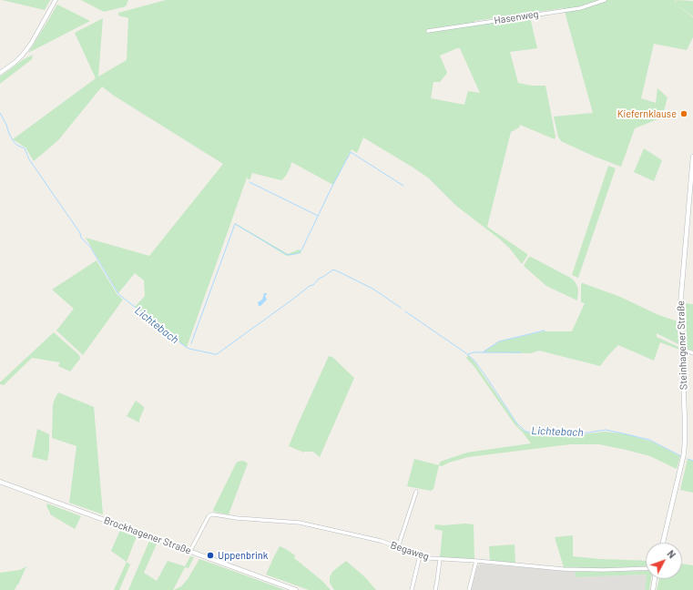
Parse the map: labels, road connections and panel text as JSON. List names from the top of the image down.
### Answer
{
  "streets": {
    "main road": ["Steinhagener Straße", "Brockhagener Straße"],
    "street": ["Hasenweg", "Begaweg"]
  },
  "crossings": [
    ["Brockhagener Straße", "Begaweg"]
  ],
  "water": ["Lichtebach"],
  "places": ["Kiefernklause", "Uppenbrink"],
  "north": "top right"
}
